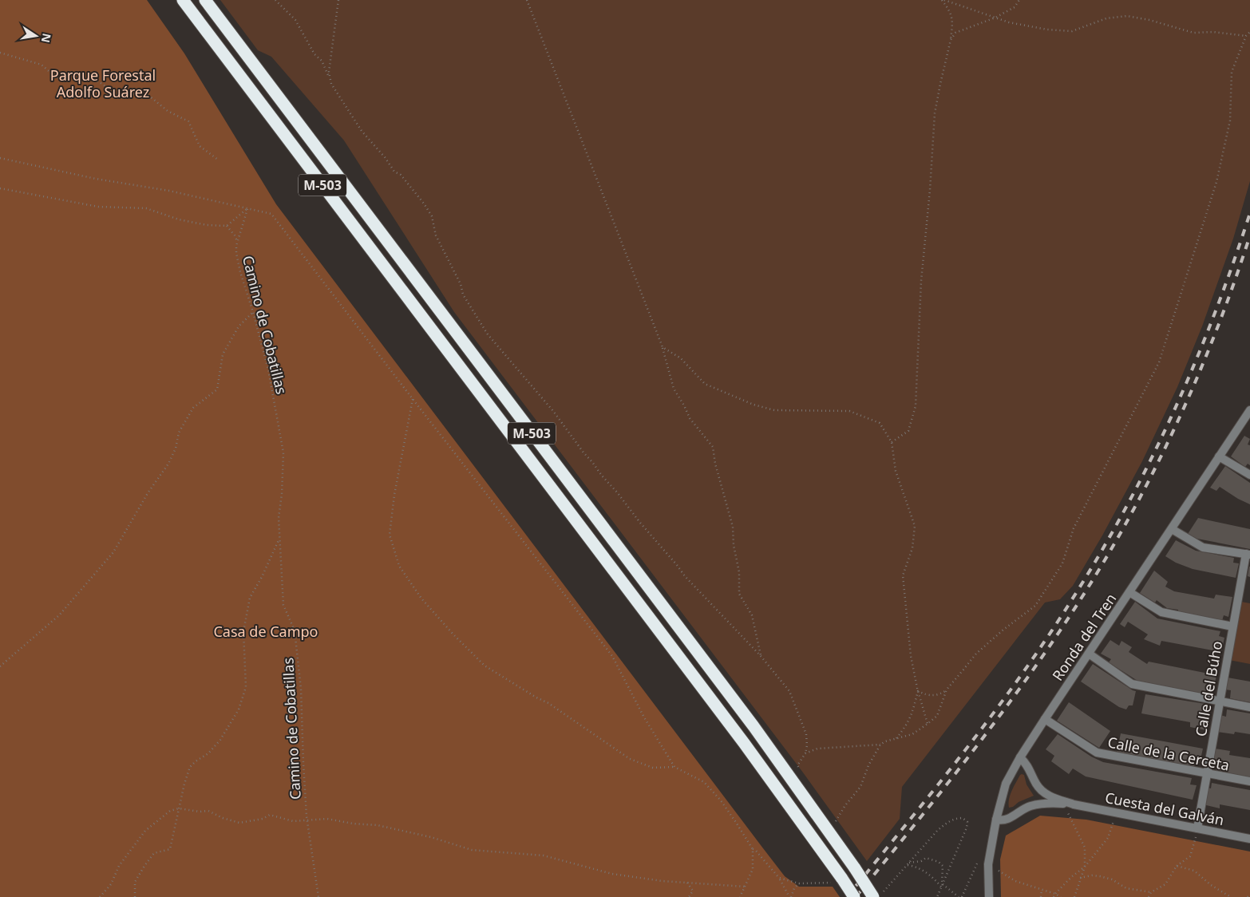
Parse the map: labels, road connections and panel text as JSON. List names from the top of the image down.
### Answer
{
  "streets": {
    "highway": ["M-503"],
    "street": [
      "Ronda del Tren",
      "Calle del Búho",
      "Calle de la Cerceta",
      "Cuesta del Galván"
    ],
    "path": ["Camino de Cobatillas"]
  },
  "crossings": [
    ["Ronda del Tren", "Calle de la Cerceta"],
    ["Ronda del Tren", "Cuesta del Galván"],
    ["Calle del Búho", "Calle de la Cerceta"],
    ["Calle del Búho", "Cuesta del Galván"]
  ],
  "parks": ["Parque Forestal Adolfo Suárez", "Casa de Campo"],
  "north": "right"
}
